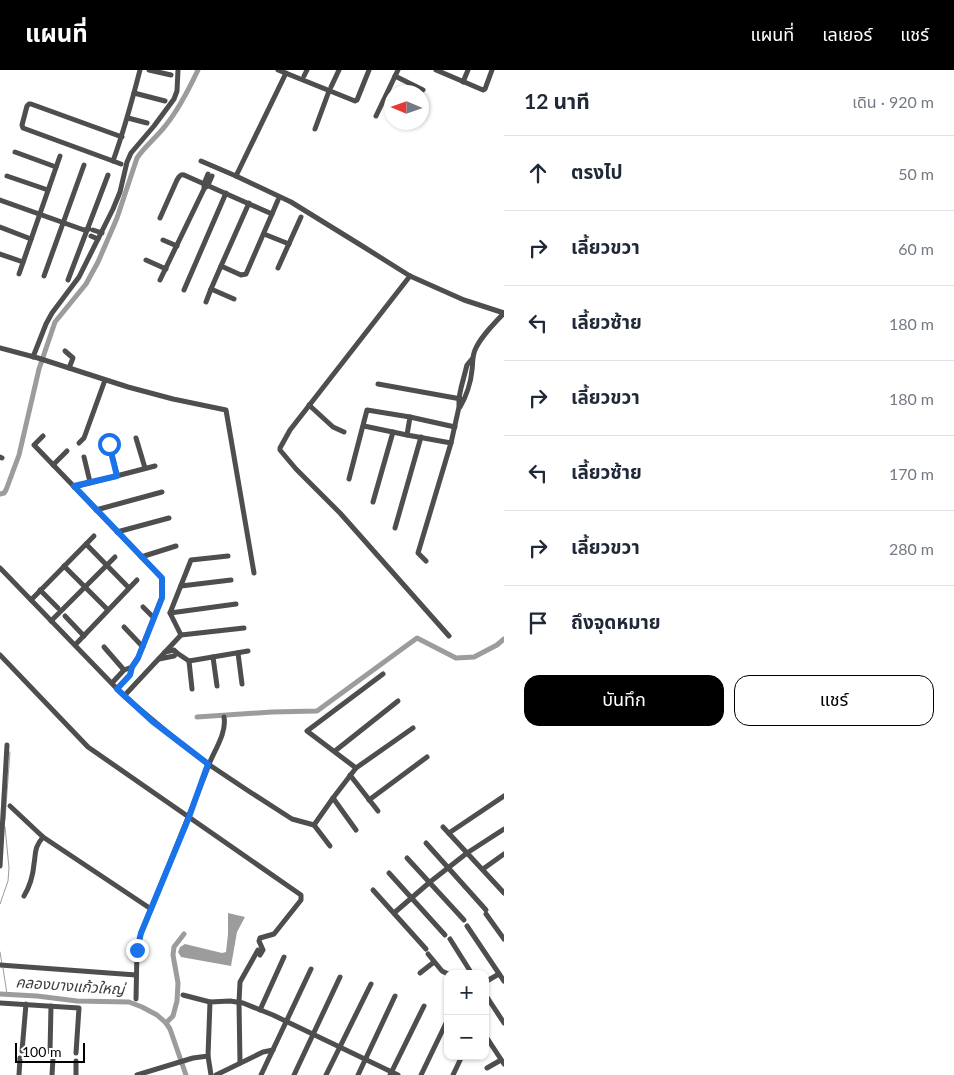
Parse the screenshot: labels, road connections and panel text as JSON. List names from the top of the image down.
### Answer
{
  "water": ["คลองบางแก้วใหญ่"],
  "scale_bar": "100 m",
  "north": "left",
  "page": {
    "header": "แผนที่",
    "nav": ["แผนที่", "เลเยอร์", "แชร์"],
    "heading": ["12 นาที", "เดิน · 920 m"],
    "list": [
      ["ตรงไป", "50 m"],
      ["เลี้ยวขวา", "60 m"],
      ["เลี้ยวซ้าย", "180 m"],
      ["เลี้ยวขวา", "180 m"],
      ["เลี้ยวซ้าย", "170 m"],
      ["เลี้ยวขวา", "280 m"],
      "ถึงจุดหมาย"
    ],
    "buttons": ["บันทึก", "แชร์"],
    "map_buttons": ["+", "−"],
    "scale": "100 m"
  }
}
